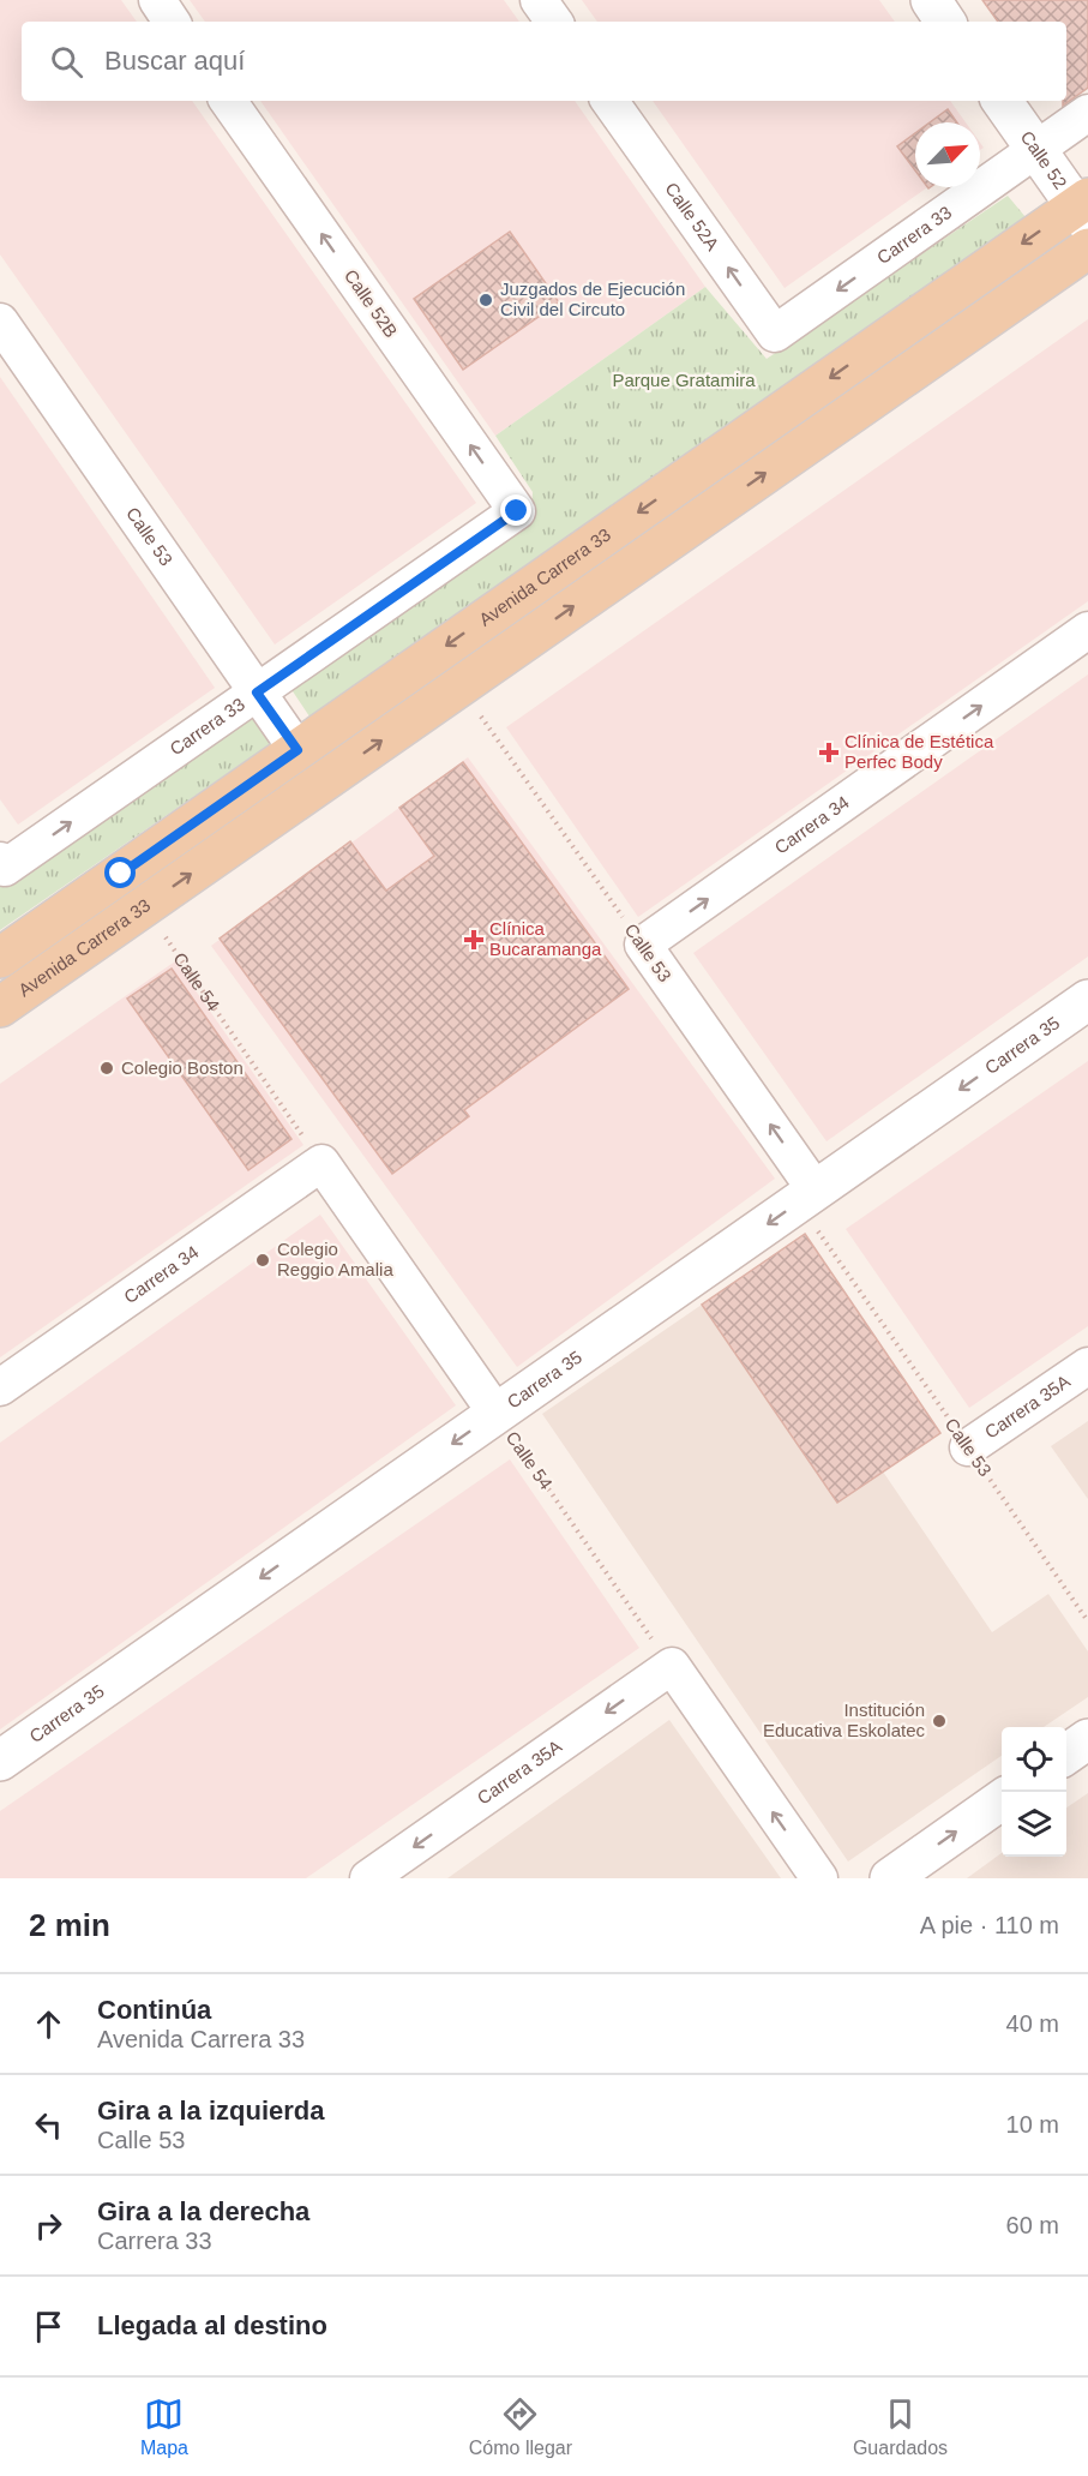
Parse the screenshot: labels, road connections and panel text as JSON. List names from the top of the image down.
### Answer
{
  "streets": {
    "main road": ["Avenida Carrera 33"],
    "street": [
      "Calle 52",
      "Calle 52A",
      "Carrera 33",
      "Calle 52B",
      "Calle 53",
      "Carrera 34",
      "Calle 54",
      "Carrera 35",
      "Carrera 35A"
    ]
  },
  "crossings": [
    ["Calle 52", "Carrera 33"],
    ["Calle 52", "Avenida Carrera 33"],
    ["Calle 52A", "Carrera 33"],
    ["Carrera 33", "Calle 52B"],
    ["Carrera 33", "Calle 53"],
    ["Calle 53", "Avenida Carrera 33"],
    ["Calle 53", "Carrera 34"],
    ["Calle 53", "Carrera 35"],
    ["Calle 53", "Carrera 35A"],
    ["Carrera 34", "Calle 54"],
    ["Calle 54", "Carrera 35"],
    ["Calle 54", "Carrera 35A"]
  ],
  "one_way": [
    "Calle 52A",
    "Calle 52B",
    "Carrera 34",
    "Carrera 35",
    "Carrera 35A"
  ],
  "parks": ["Parque Gratamira"],
  "places": {
    "other": [
      "Juzgados de Ejecución Civil del Circuto",
      "Colegio Boston",
      "Colegio Reggio Amalia",
      "Institución Educativa Eskolatec"
    ],
    "health": ["Clínica de Estética Perfec Body", "Clínica Bucaramanga"]
  },
  "north": "top right",
  "page": {
    "search": "Buscar aquí",
    "heading": ["2 min", "A pie · 110 m"],
    "list": [
      ["Continúa", "Avenida Carrera 33", "40 m"],
      ["Gira a la izquierda", "Calle 53", "10 m"],
      ["Gira a la derecha", "Carrera 33", "60 m"],
      "Llegada al destino"
    ],
    "nav": ["Mapa", "Cómo llegar", "Guardados"]
  }
}
